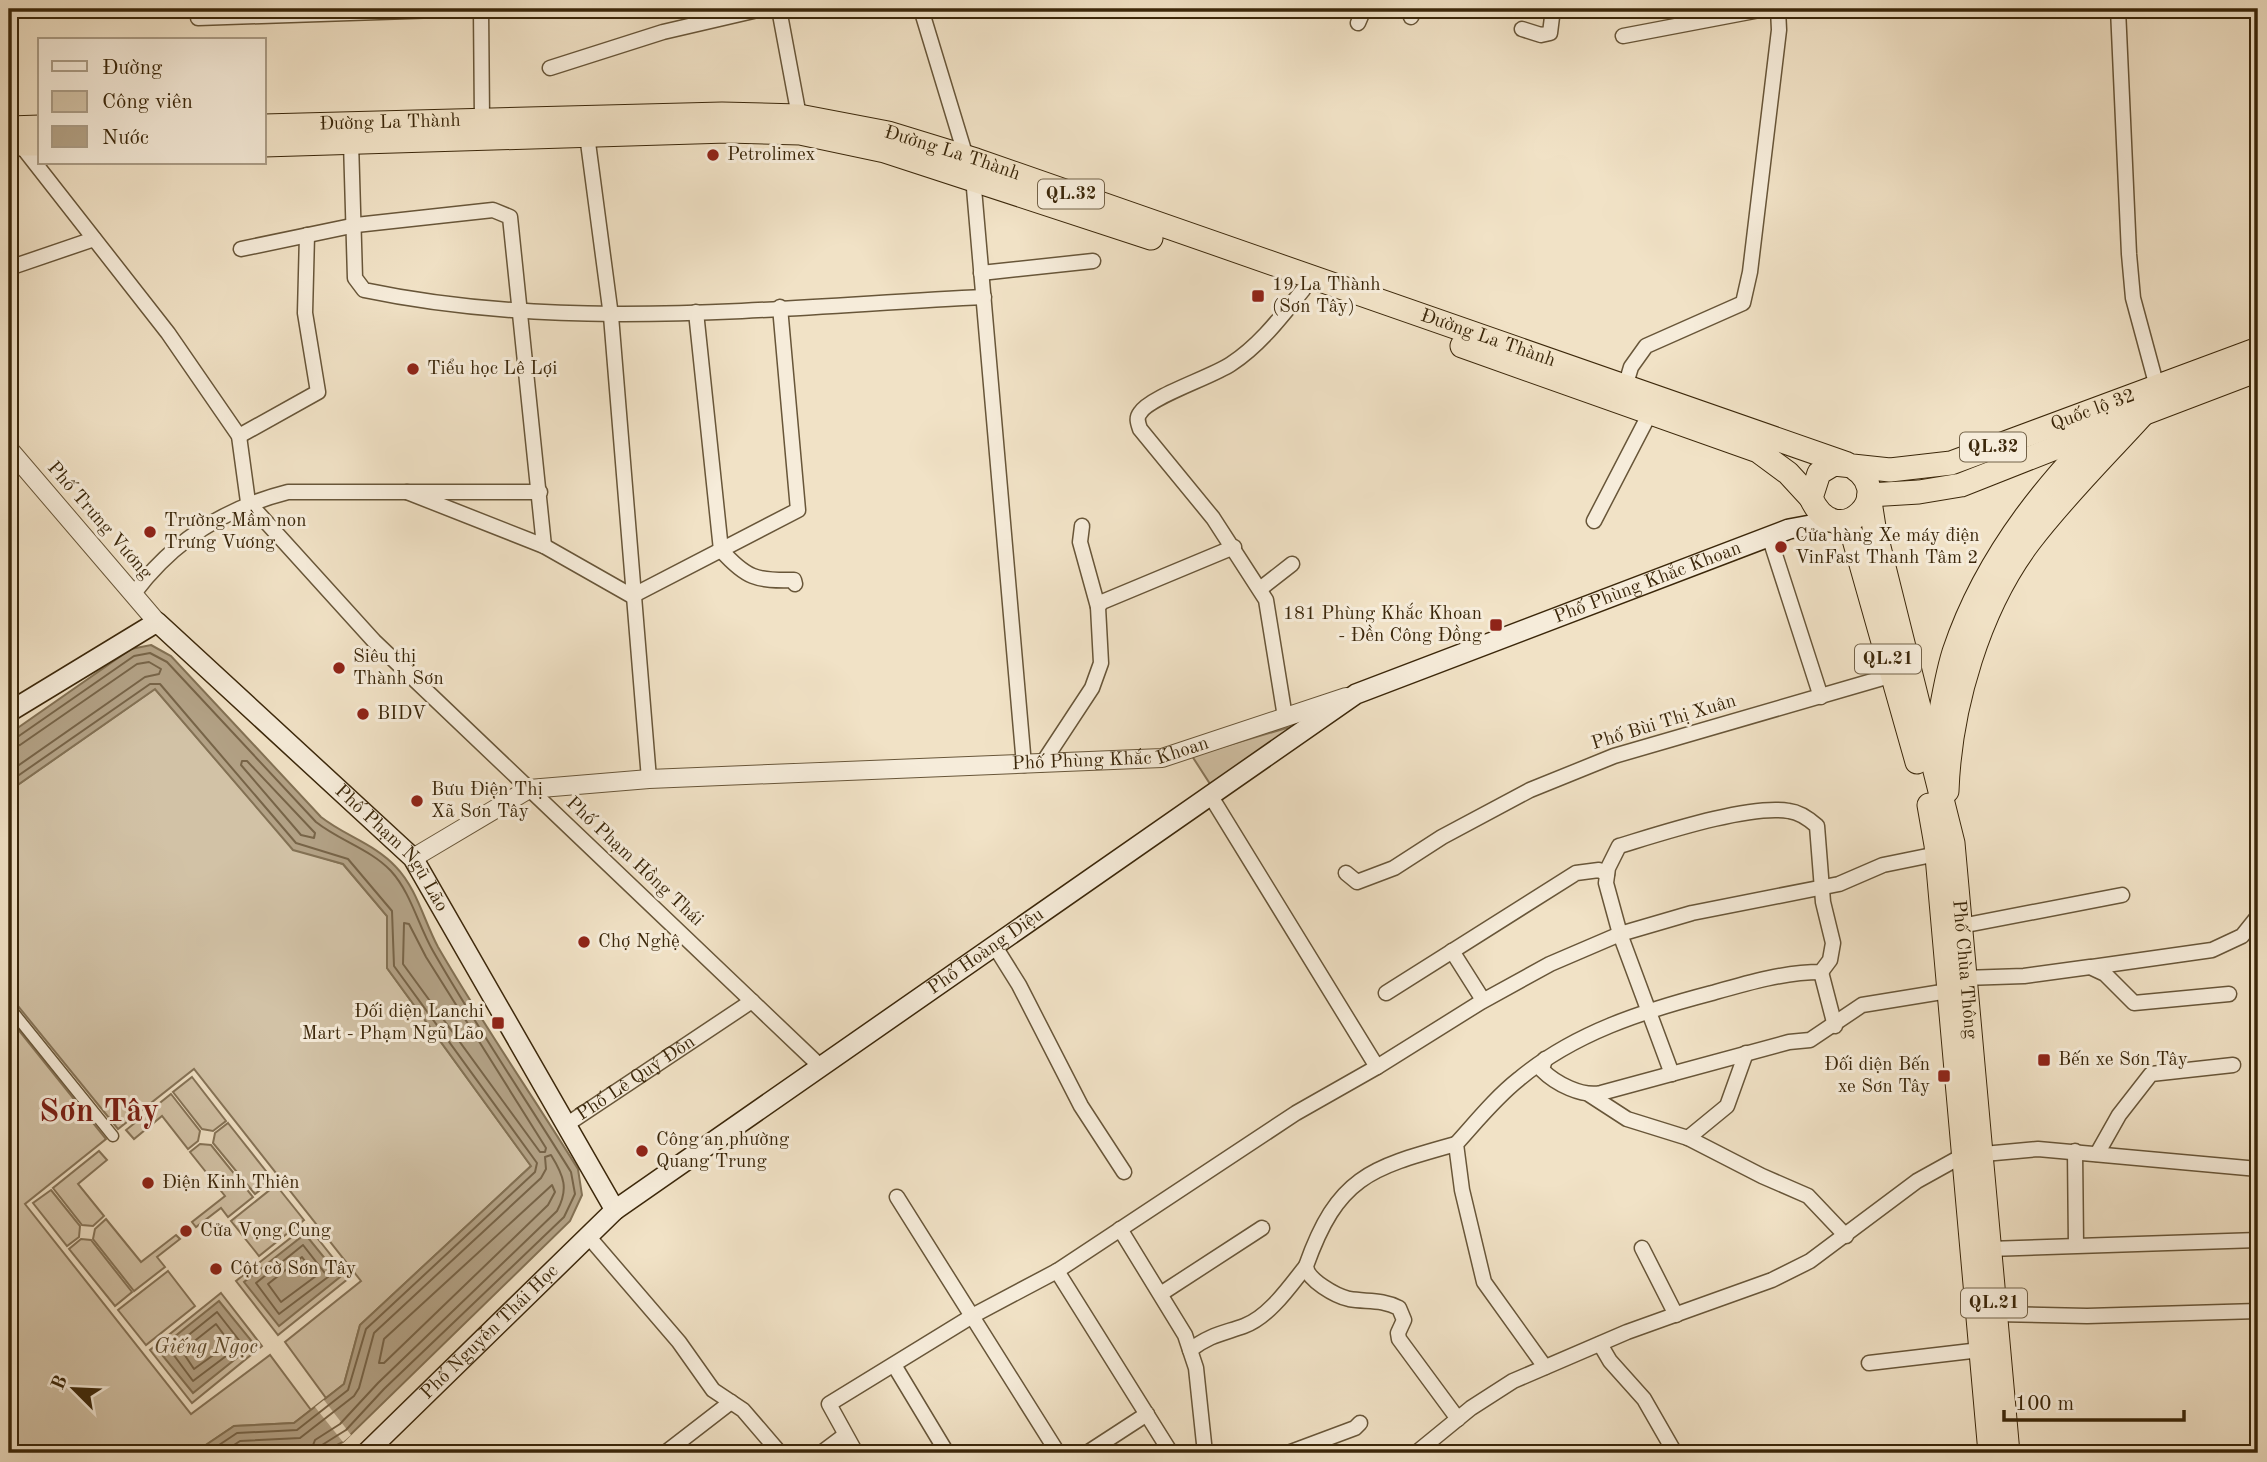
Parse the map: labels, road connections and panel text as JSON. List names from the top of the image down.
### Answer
{
  "streets": {
    "highway": [
      "Đường La Thành",
      "QL.32",
      "Quốc lộ 32",
      "QL.21",
      "Phố Chùa Thông"
    ],
    "main road": [
      "Phố Phùng Khắc Khoan",
      "Phố Phạm Ngũ Lão",
      "Phố Hoàng Diệu",
      "Phố Lê Quý Đôn",
      "Phố Nguyễn Thái Học"
    ],
    "street": ["Phố Trưng Vương", "Phố Bùi Thị Xuân", "Phố Phạm Hồng Thái"]
  },
  "crossings": [
    ["Đường La Thành", "Quốc lộ 32"],
    ["Đường La Thành", "Phố Phùng Khắc Khoan"],
    ["Đường La Thành", "Phố Chùa Thông"],
    ["Quốc lộ 32", "Phố Phùng Khắc Khoan"],
    ["Quốc lộ 32", "Phố Chùa Thông"],
    ["Phố Trưng Vương", "Phố Phạm Ngũ Lão"],
    ["Phố Phùng Khắc Khoan", "Phố Phạm Ngũ Lão"],
    ["Phố Phùng Khắc Khoan", "Phố Phạm Hồng Thái"],
    ["Phố Phùng Khắc Khoan", "Phố Hoàng Diệu"],
    ["Phố Phùng Khắc Khoan", "Phố Chùa Thông"],
    ["Phố Bùi Thị Xuân", "Phố Chùa Thông"],
    ["Phố Phạm Ngũ Lão", "Phố Lê Quý Đôn"],
    ["Phố Phạm Hồng Thái", "Phố Hoàng Diệu"],
    ["Phố Phạm Hồng Thái", "Phố Lê Quý Đôn"],
    ["Phố Hoàng Diệu", "Phố Lê Quý Đôn"],
    ["Phố Hoàng Diệu", "Phố Nguyễn Thái Học"],
    ["Phố Lê Quý Đôn", "Phố Nguyễn Thái Học"]
  ],
  "districts": ["Sơn Tây"],
  "water": ["Giếng Ngọc"],
  "places": {
    "other": [
      "Petrolimex",
      "Tiểu học Lê Lợi",
      "Trường Mầm non Trưng Vương",
      "Cửa hàng Xe máy điện VinFast Thanh Tâm 2",
      "Siêu thị Thành Sơn",
      "BIDV",
      "Bưu Điện Thị Xã Sơn Tây",
      "Chợ Nghệ",
      "Công an phường Quang Trung",
      "Điện Kinh Thiên",
      "Cửa Vọng Cung",
      "Cột cờ Sơn Tây"
    ],
    "transit": [
      "19 La Thành (Sơn Tây)",
      "181 Phùng Khắc Khoan - Đền Công Đồng",
      "Đối diện Lanchi Mart - Phạm Ngũ Lão",
      "Bến xe Sơn Tây",
      "Đối diện Bến xe Sơn Tây"
    ]
  },
  "legend": ["Đường", "Công viên", "Nước"],
  "scale_bar": "100 m",
  "north": "top left"
}
